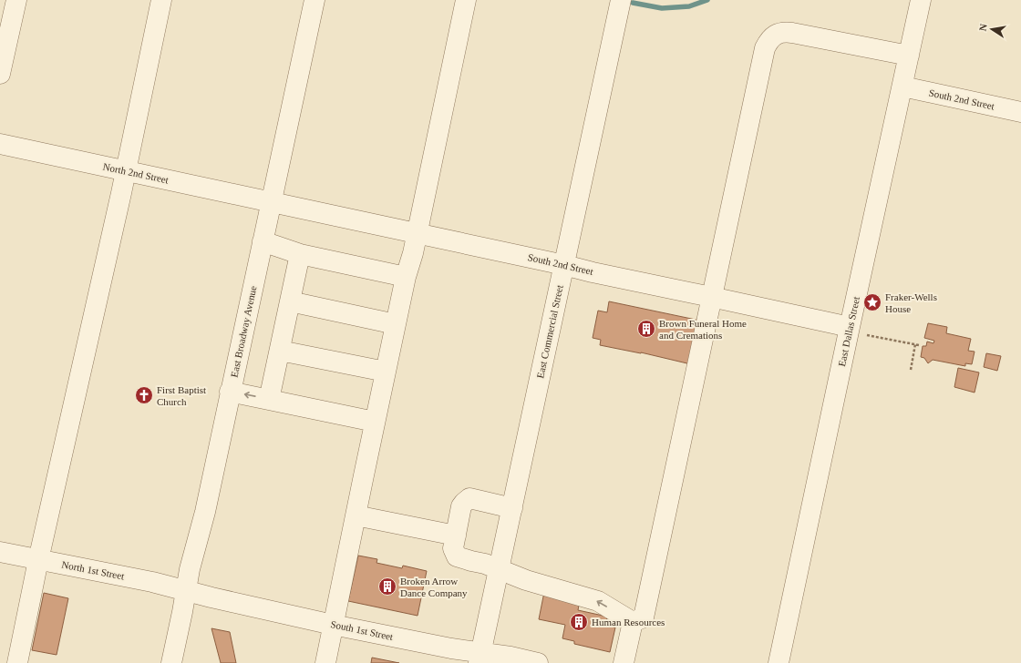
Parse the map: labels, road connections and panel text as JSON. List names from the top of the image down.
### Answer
{
  "streets": {
    "street": [
      "South 2nd Street",
      "North 2nd Street",
      "East Broadway Avenue",
      "East Commercial Street",
      "East Dallas Street",
      "North 1st Street",
      "South 1st Street"
    ]
  },
  "crossings": [
    ["South 2nd Street", "North 2nd Street"],
    ["South 2nd Street", "East Broadway Avenue"],
    ["South 2nd Street", "East Commercial Street"],
    ["South 2nd Street", "East Dallas Street"],
    ["North 2nd Street", "East Broadway Avenue"],
    ["East Broadway Avenue", "North 1st Street"],
    ["East Broadway Avenue", "South 1st Street"],
    ["East Commercial Street", "South 1st Street"],
    ["North 1st Street", "South 1st Street"]
  ],
  "places": {
    "place": ["Fraker-Wells House"],
    "building": ["Brown Funeral Home and Cremations", "Broken Arrow Dance Company", "Human Resources"],
    "church": ["First Baptist Church"]
  },
  "north": "left"
}
